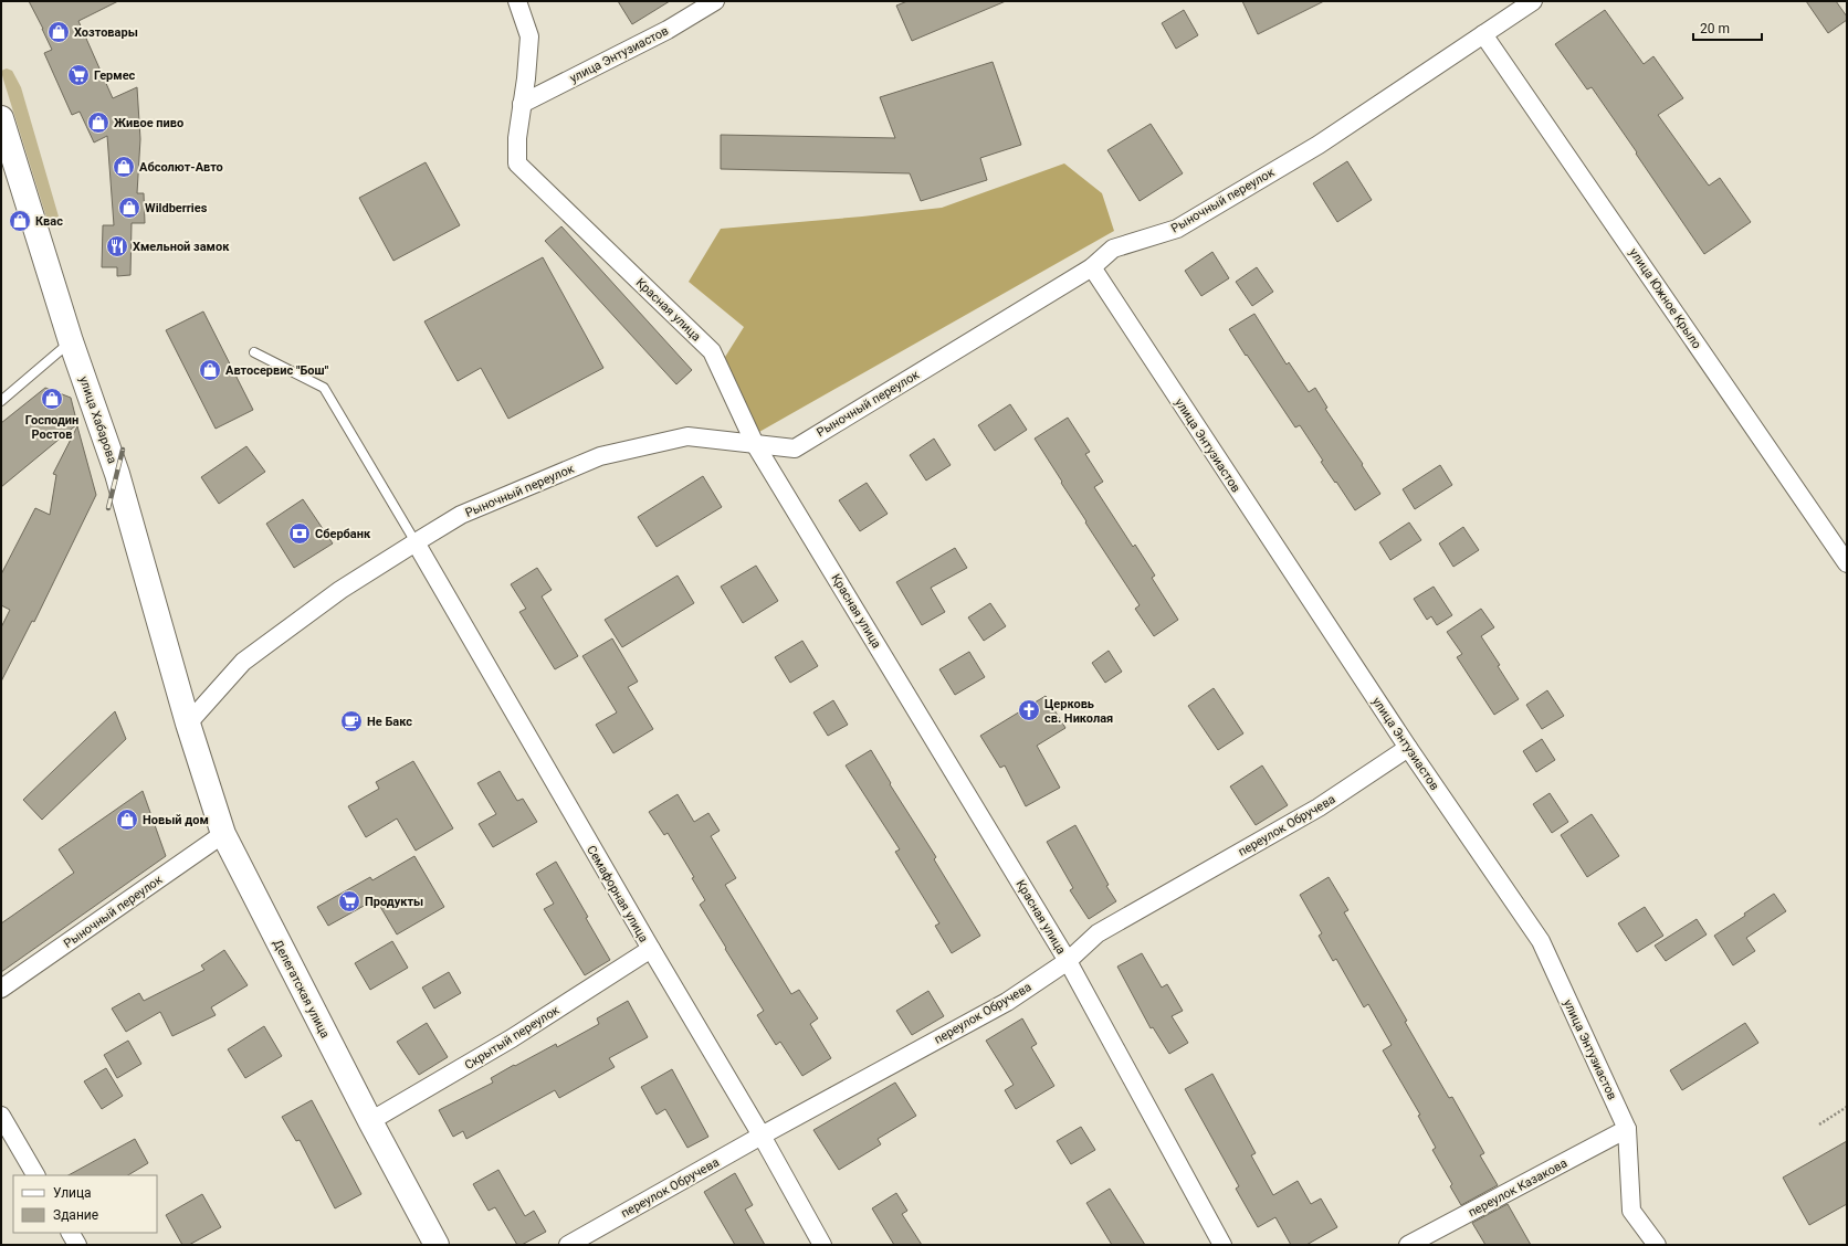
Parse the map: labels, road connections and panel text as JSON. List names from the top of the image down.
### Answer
{
  "streets": {
    "main road": ["улица Хабарова", "Делегатская улица"],
    "street": [
      "улица Энтузиастов",
      "Рыночный переулок",
      "улица Южное Крыло",
      "Красная улица",
      "переулок Обручева",
      "Семафорная улица",
      "Скрытый переулок",
      "переулок Казакова"
    ]
  },
  "crossings": [
    ["улица Энтузиастов", "Рыночный переулок"],
    ["улица Энтузиастов", "Красная улица"],
    ["улица Энтузиастов", "переулок Обручева"],
    ["улица Энтузиастов", "переулок Казакова"],
    ["Рыночный переулок", "улица Южное Крыло"],
    ["Рыночный переулок", "Красная улица"],
    ["Рыночный переулок", "улица Хабарова"],
    ["Рыночный переулок", "Семафорная улица"],
    ["Рыночный переулок", "Делегатская улица"],
    ["Красная улица", "переулок Обручева"],
    ["улица Хабарова", "Делегатская улица"],
    ["переулок Обручева", "Семафорная улица"],
    ["Семафорная улица", "Скрытый переулок"],
    ["Делегатская улица", "Скрытый переулок"]
  ],
  "places": {
    "shop": [
      "Хозтовары",
      "Живое пиво",
      "Абсолют-Авто",
      "Wildberries",
      "Квас",
      "Автосервис \"Бош\"",
      "Господин Ростов",
      "Новый дом"
    ],
    "supermarket": ["Гермес", "Продукты"],
    "restaurant": ["Хмельной замок"],
    "bank": ["Сбербанк"],
    "church": ["Церковь св. Николая"],
    "cafe": ["Не Бакс"]
  },
  "legend": ["Улица", "Здание"],
  "scale_bar": "20 m"
}
